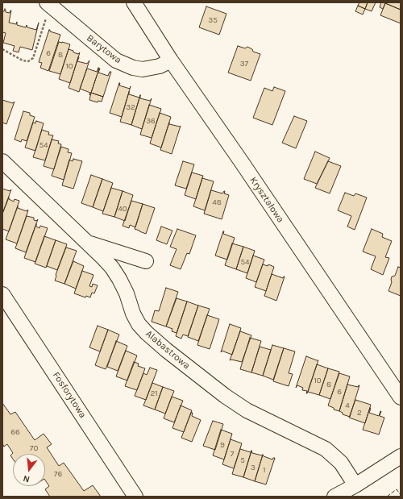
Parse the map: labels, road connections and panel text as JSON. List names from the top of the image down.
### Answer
{
  "streets": {
    "street": [
      "Barytowa",
      "Kryształowa",
      "Alabastrowa",
      "Fosforytowa"
    ]
  },
  "crossings": [
    ["Barytowa", "Kryształowa"]
  ],
  "house_numbers": [
    "35",
    "6",
    "8",
    "37",
    "10",
    "32",
    "36",
    "54",
    "48",
    "40",
    "54",
    "10",
    "8",
    "6",
    "21",
    "4",
    "2",
    "66",
    "9",
    "70",
    "7",
    "5",
    "3",
    "1",
    "76"
  ],
  "north": "bottom"
}
